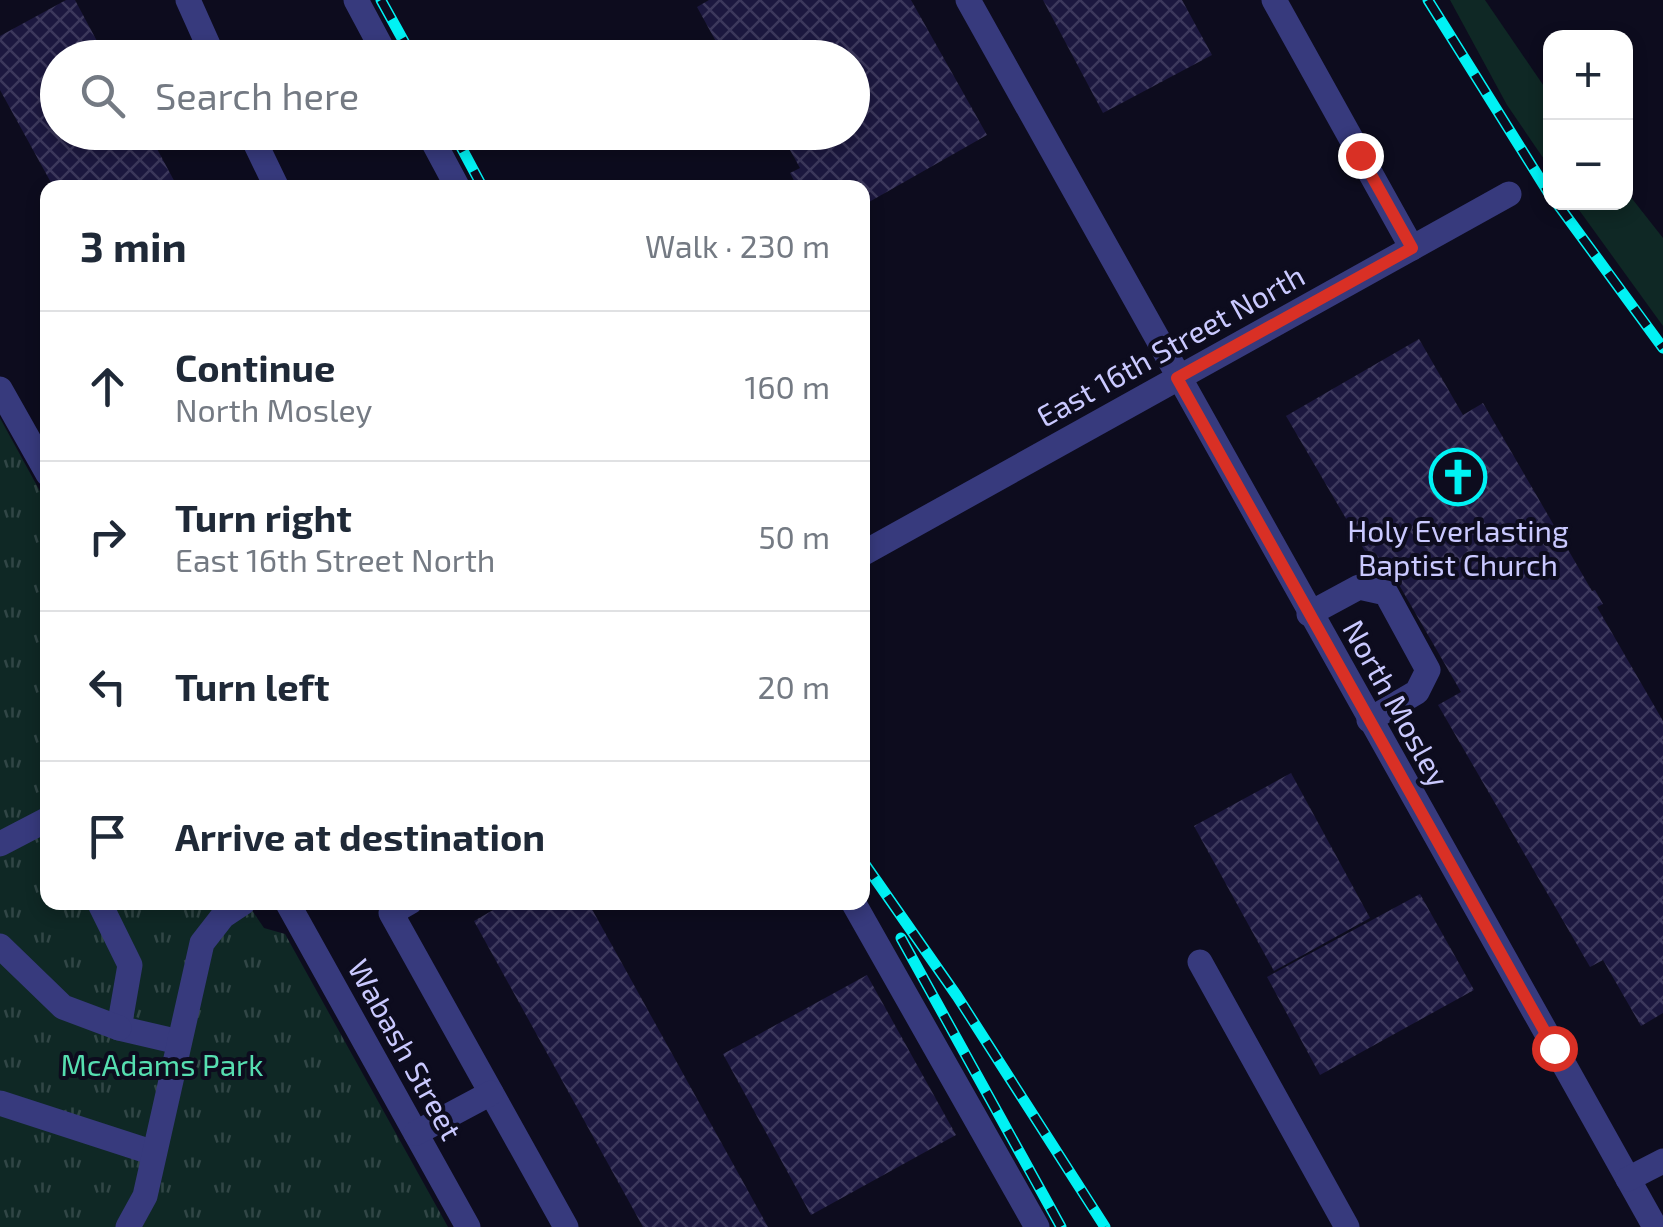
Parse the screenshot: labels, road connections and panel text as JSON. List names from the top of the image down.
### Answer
{
  "streets": {
    "street": ["East 16th Street North", "North Mosley", "Wabash Street"]
  },
  "crossings": [
    ["East 16th Street North", "North Mosley"]
  ],
  "parks": ["McAdams Park"],
  "places": {
    "church": ["Holy Everlasting Baptist Church"]
  },
  "page": {
    "map_buttons": ["+", "−"],
    "search": "Search here",
    "heading": ["3 min", "Walk · 230 m"],
    "list": [
      ["Continue", "North Mosley", "160 m"],
      ["Turn right", "East 16th Street North", "50 m"],
      ["Turn left", "20 m"],
      "Arrive at destination"
    ]
  }
}
